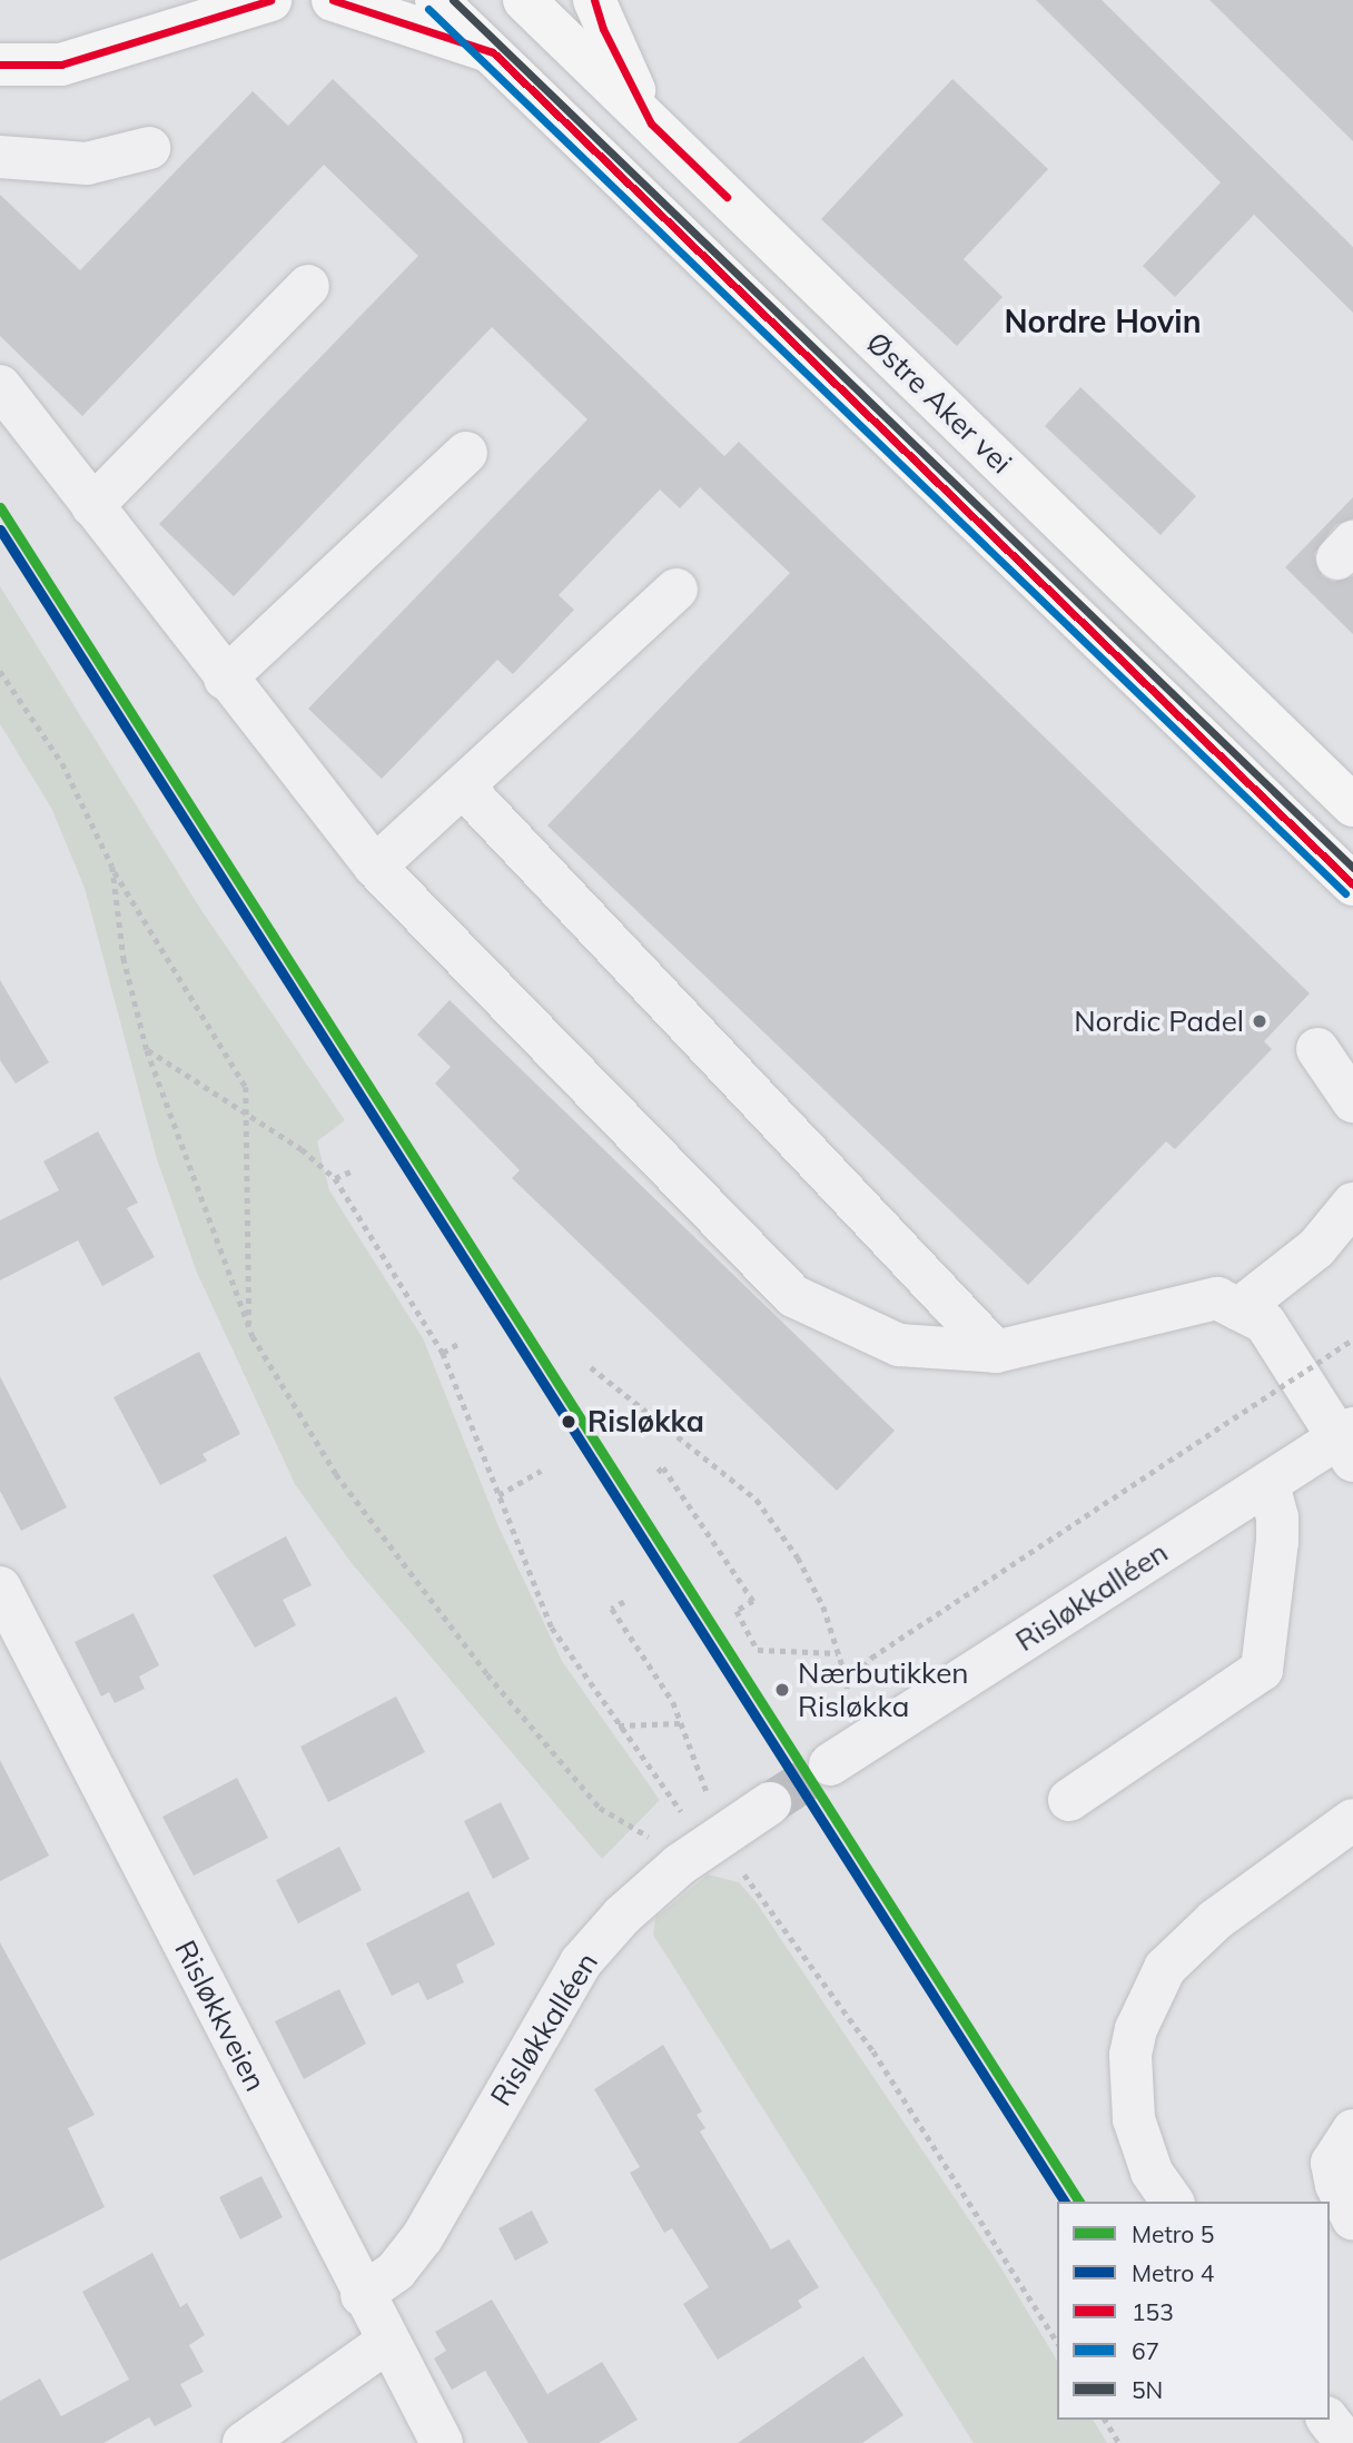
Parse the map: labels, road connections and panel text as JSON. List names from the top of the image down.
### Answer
{
  "streets": {
    "highway": ["Østre Aker vei"],
    "street": ["Risløkkalléen", "Risløkkveien"]
  },
  "crossings": [
    ["Risløkkalléen", "Risløkkveien"]
  ],
  "districts": ["Nordre Hovin"],
  "places": ["Nordic Padel", "Risløkka", "Nærbutikken Risløkka"],
  "lines": [
    "transit line 153",
    "transit line 5N",
    "transit line 67",
    "metro line 5",
    "metro line 4"
  ],
  "legend": [
    "Metro 5",
    "Metro 4",
    "153",
    "67",
    "5N"
  ]
}
